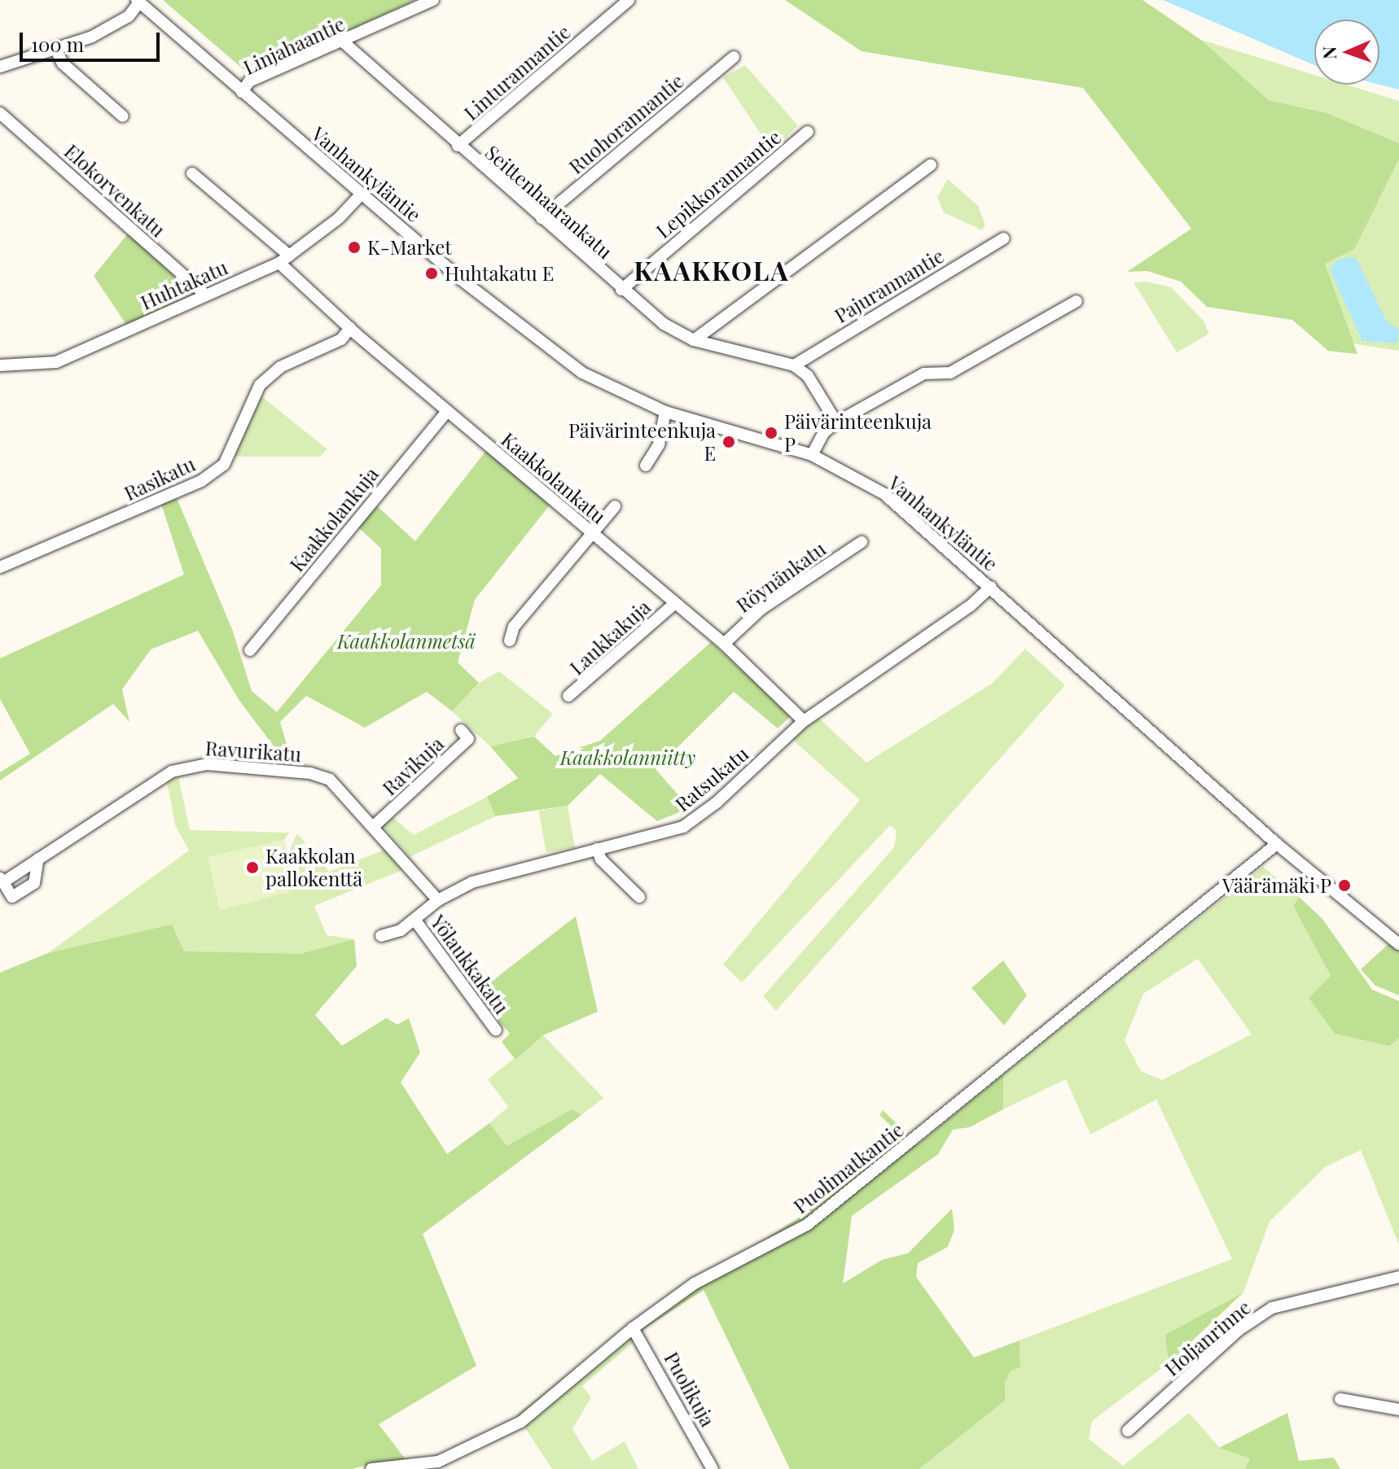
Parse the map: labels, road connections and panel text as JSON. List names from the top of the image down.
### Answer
{
  "streets": {
    "street": [
      "Linjahaantie",
      "Linturannantie",
      "Ruohorannantie",
      "Vanhankyläntie",
      "Lepikkorannantie",
      "Elokorvenkatu",
      "Seittenhaarankatu",
      "Huhtakatu",
      "Pajurannantie",
      "Kaakkolankatu",
      "Rasikatu",
      "Kaakkolankuja",
      "Röynänkatu",
      "Laukkakuja",
      "Ravurikatu",
      "Ravikuja",
      "Ratsukatu",
      "Yölaukkakatu",
      "Puolimatkantie",
      "Holjanrinne",
      "Puolikuja"
    ]
  },
  "crossings": [
    ["Linjahaantie", "Vanhankyläntie"],
    ["Linjahaantie", "Seittenhaarankatu"],
    ["Linturannantie", "Seittenhaarankatu"],
    ["Ruohorannantie", "Seittenhaarankatu"],
    ["Vanhankyläntie", "Huhtakatu"],
    ["Vanhankyläntie", "Ratsukatu"],
    ["Vanhankyläntie", "Puolimatkantie"],
    ["Lepikkorannantie", "Seittenhaarankatu"],
    ["Elokorvenkatu", "Huhtakatu"],
    ["Seittenhaarankatu", "Pajurannantie"],
    ["Huhtakatu", "Kaakkolankatu"],
    ["Kaakkolankatu", "Rasikatu"],
    ["Kaakkolankatu", "Kaakkolankuja"],
    ["Kaakkolankatu", "Röynänkatu"],
    ["Kaakkolankatu", "Laukkakuja"],
    ["Kaakkolankatu", "Ratsukatu"],
    ["Ravurikatu", "Ravikuja"],
    ["Ravurikatu", "Ratsukatu"],
    ["Ratsukatu", "Yölaukkakatu"],
    ["Puolimatkantie", "Puolikuja"]
  ],
  "districts": ["KAAKKOLA"],
  "parks": ["Kaakkolanmetsä", "Kaakkolanniitty"],
  "places": [
    "K-Market",
    "Huhtakatu E",
    "Päivärinteenkuja P",
    "Päivärinteenkuja E",
    "Kaakkolan pallokenttä",
    "Väärämäki P"
  ],
  "scale_bar": "100 m",
  "north": "left"
}
